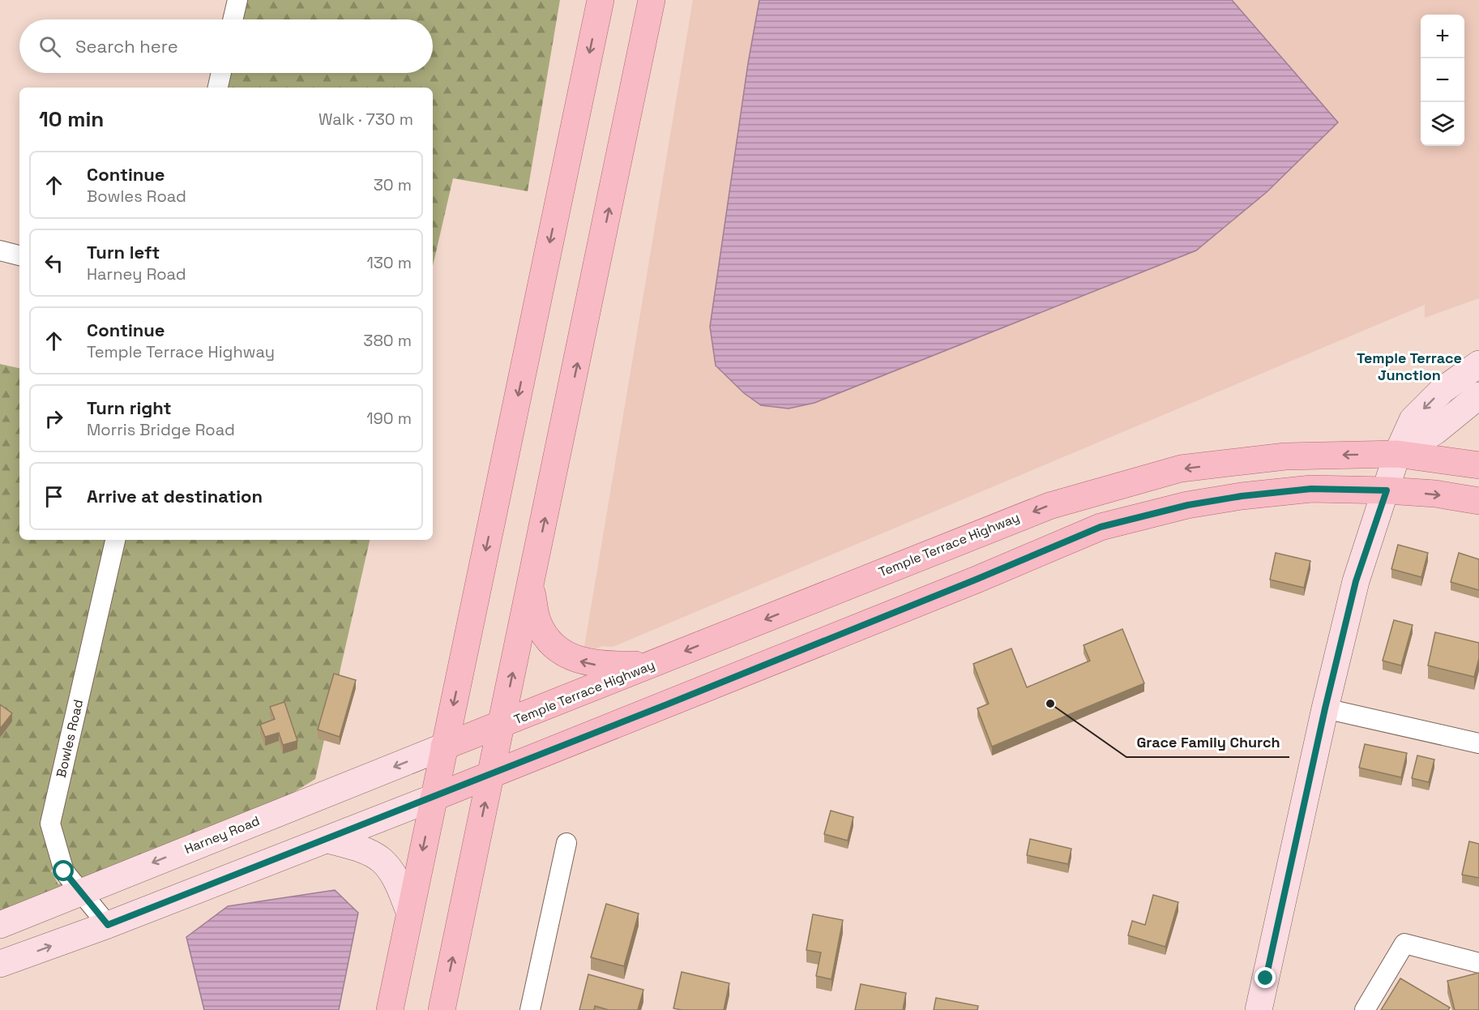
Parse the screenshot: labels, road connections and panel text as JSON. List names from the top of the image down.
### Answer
{
  "streets": {
    "main road": ["Temple Terrace Highway"],
    "street": ["Bowles Road", "Harney Road"]
  },
  "crossings": [
    ["Temple Terrace Highway", "Harney Road"],
    ["Bowles Road", "Harney Road"]
  ],
  "districts": ["Temple Terrace Junction"],
  "places": ["Grace Family Church"],
  "page": {
    "map_buttons": ["+", "−"],
    "search": "Search here",
    "heading": ["10 min", "Walk · 730 m"],
    "list": [
      ["Continue", "Bowles Road", "30 m"],
      ["Turn left", "Harney Road", "130 m"],
      ["Continue", "Temple Terrace Highway", "380 m"],
      ["Turn right", "Morris Bridge Road", "190 m"],
      "Arrive at destination"
    ]
  }
}
